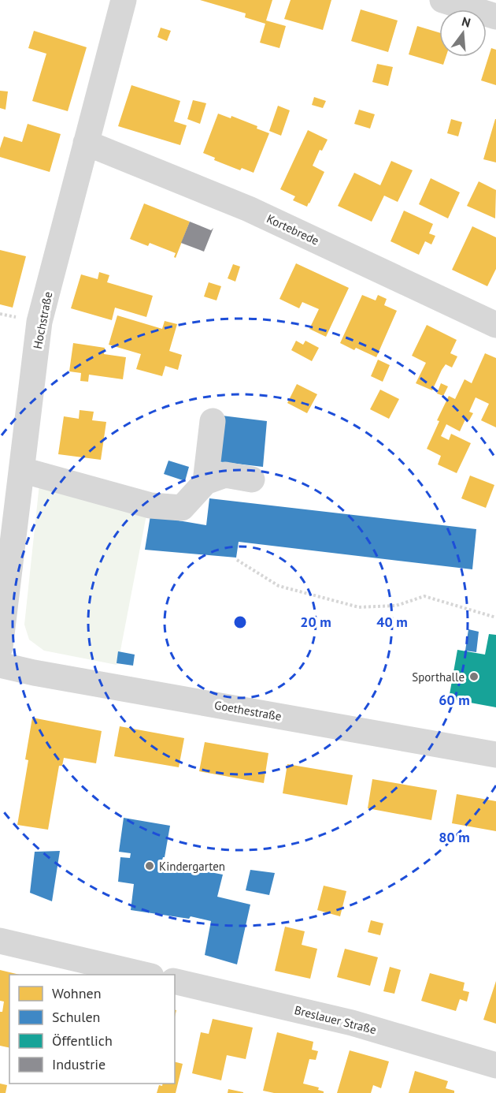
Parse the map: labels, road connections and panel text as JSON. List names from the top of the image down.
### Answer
{
  "streets": {
    "street": [
      "Kortebrede",
      "Hochstraße",
      "Goethestraße",
      "Breslauer Straße"
    ]
  },
  "crossings": [
    ["Kortebrede", "Hochstraße"]
  ],
  "places": ["Sporthalle", "Kindergarten"],
  "legend": [
    "Wohnen",
    "Schulen",
    "Öffentlich",
    "Industrie"
  ],
  "north": "top",
  "rings": [
    "20 m",
    "40 m",
    "60 m",
    "80 m"
  ]
}
